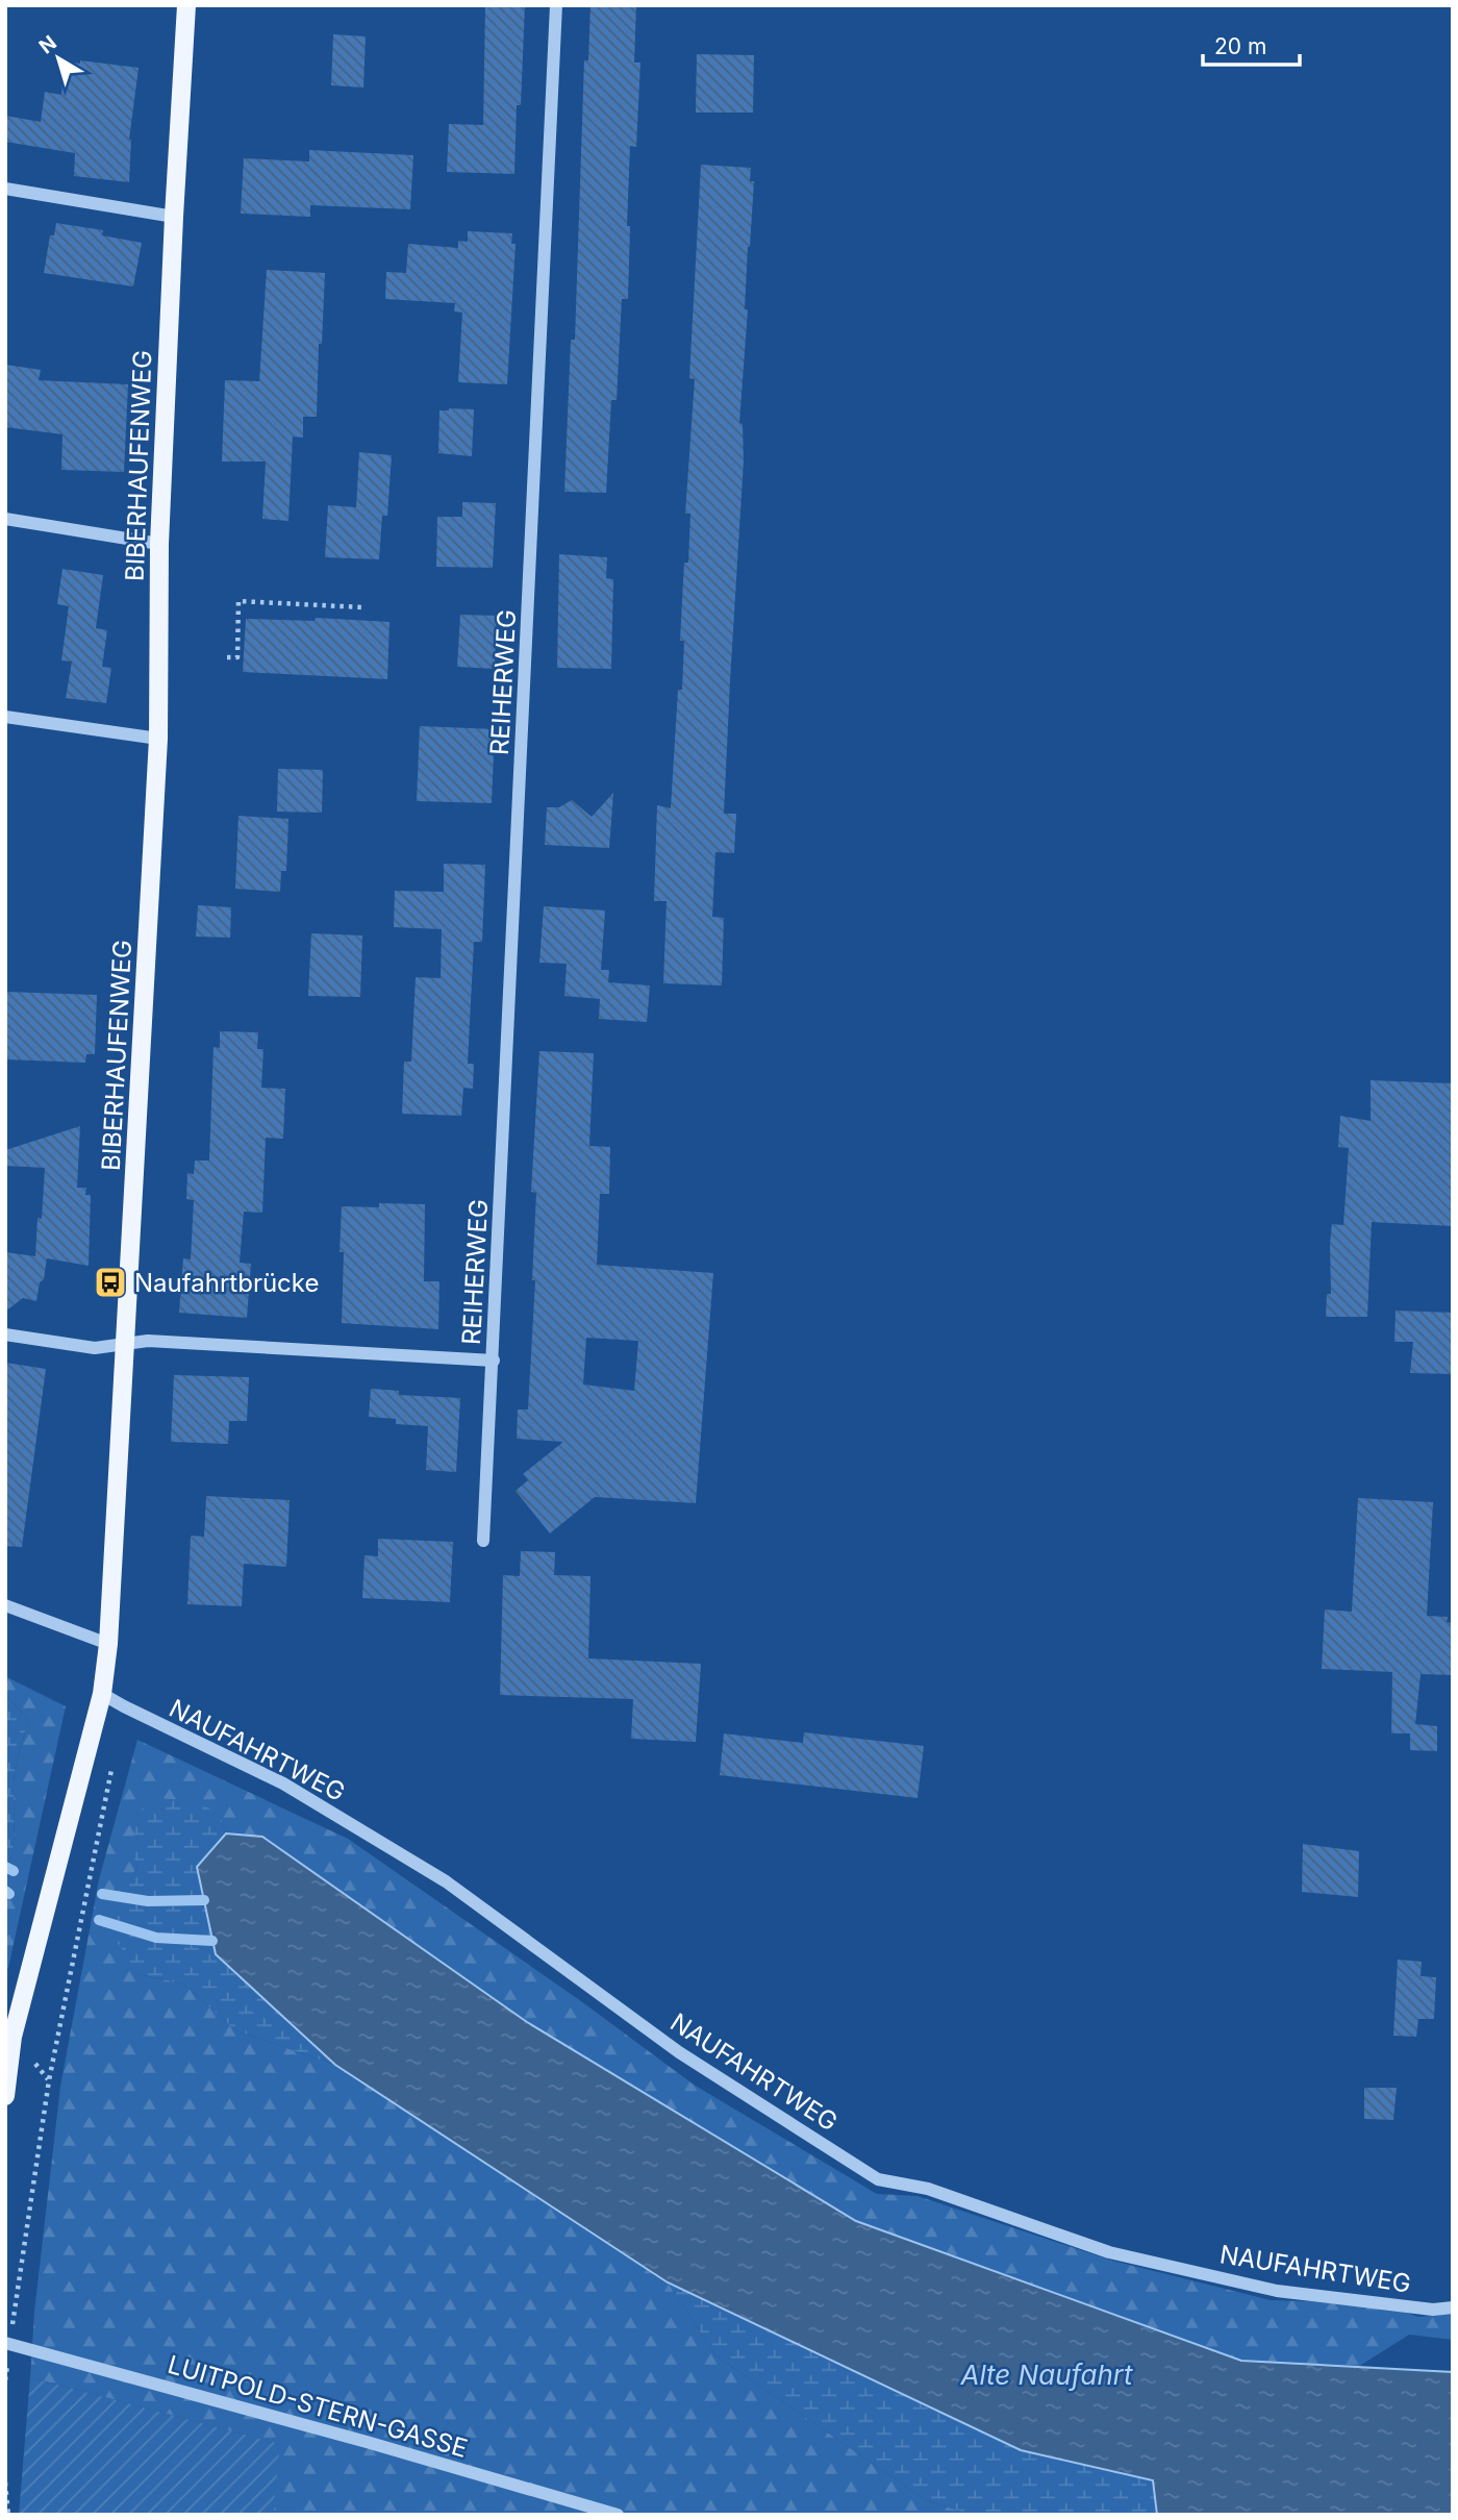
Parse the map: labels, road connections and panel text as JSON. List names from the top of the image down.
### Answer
{
  "streets": {
    "main road": ["BIBERHAUFENWEG"],
    "street": ["REIHERWEG", "NAUFAHRTWEG", "LUITPOLD-STERN-GASSE"]
  },
  "crossings": [
    ["BIBERHAUFENWEG", "REIHERWEG"],
    ["BIBERHAUFENWEG", "NAUFAHRTWEG"]
  ],
  "water": ["Alte Naufahrt"],
  "places": {
    "bus stop": ["Naufahrtbrücke"]
  },
  "scale_bar": "20 m",
  "north": "top left"
}
